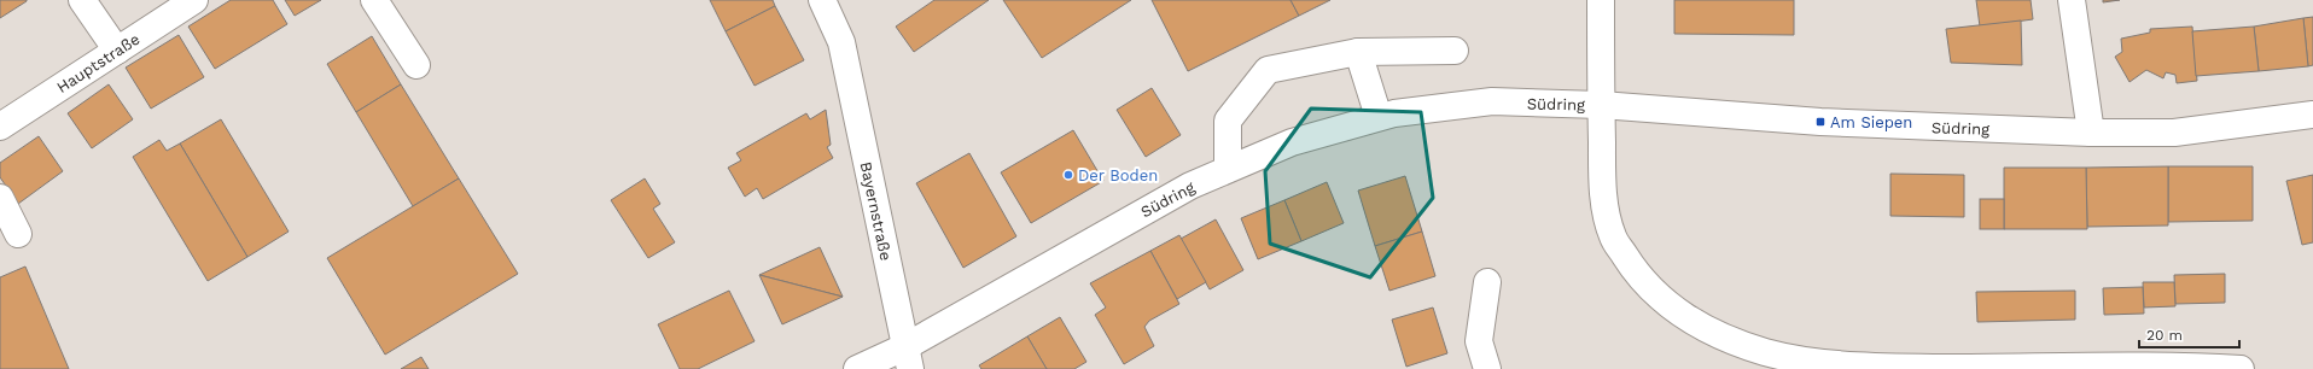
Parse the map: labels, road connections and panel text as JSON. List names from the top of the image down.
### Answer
{
  "streets": {
    "street": ["Hauptstraße", "Südring", "Bayernstraße"]
  },
  "crossings": [
    ["Südring", "Bayernstraße"]
  ],
  "places": {
    "transit": ["Am Siepen"],
    "other": ["Der Boden"]
  },
  "scale_bar": "20 m"
}
